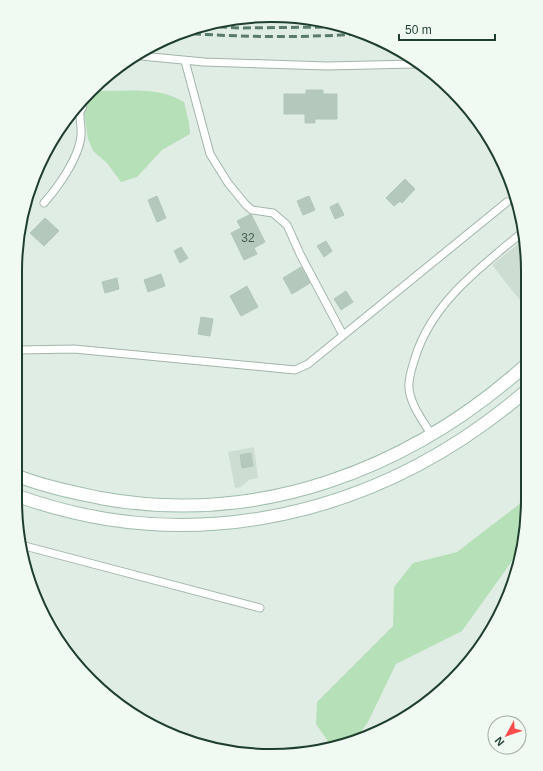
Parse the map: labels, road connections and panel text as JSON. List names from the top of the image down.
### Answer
{
  "house_numbers": ["32"],
  "scale_bar": "50 m",
  "north": "bottom left"
}
